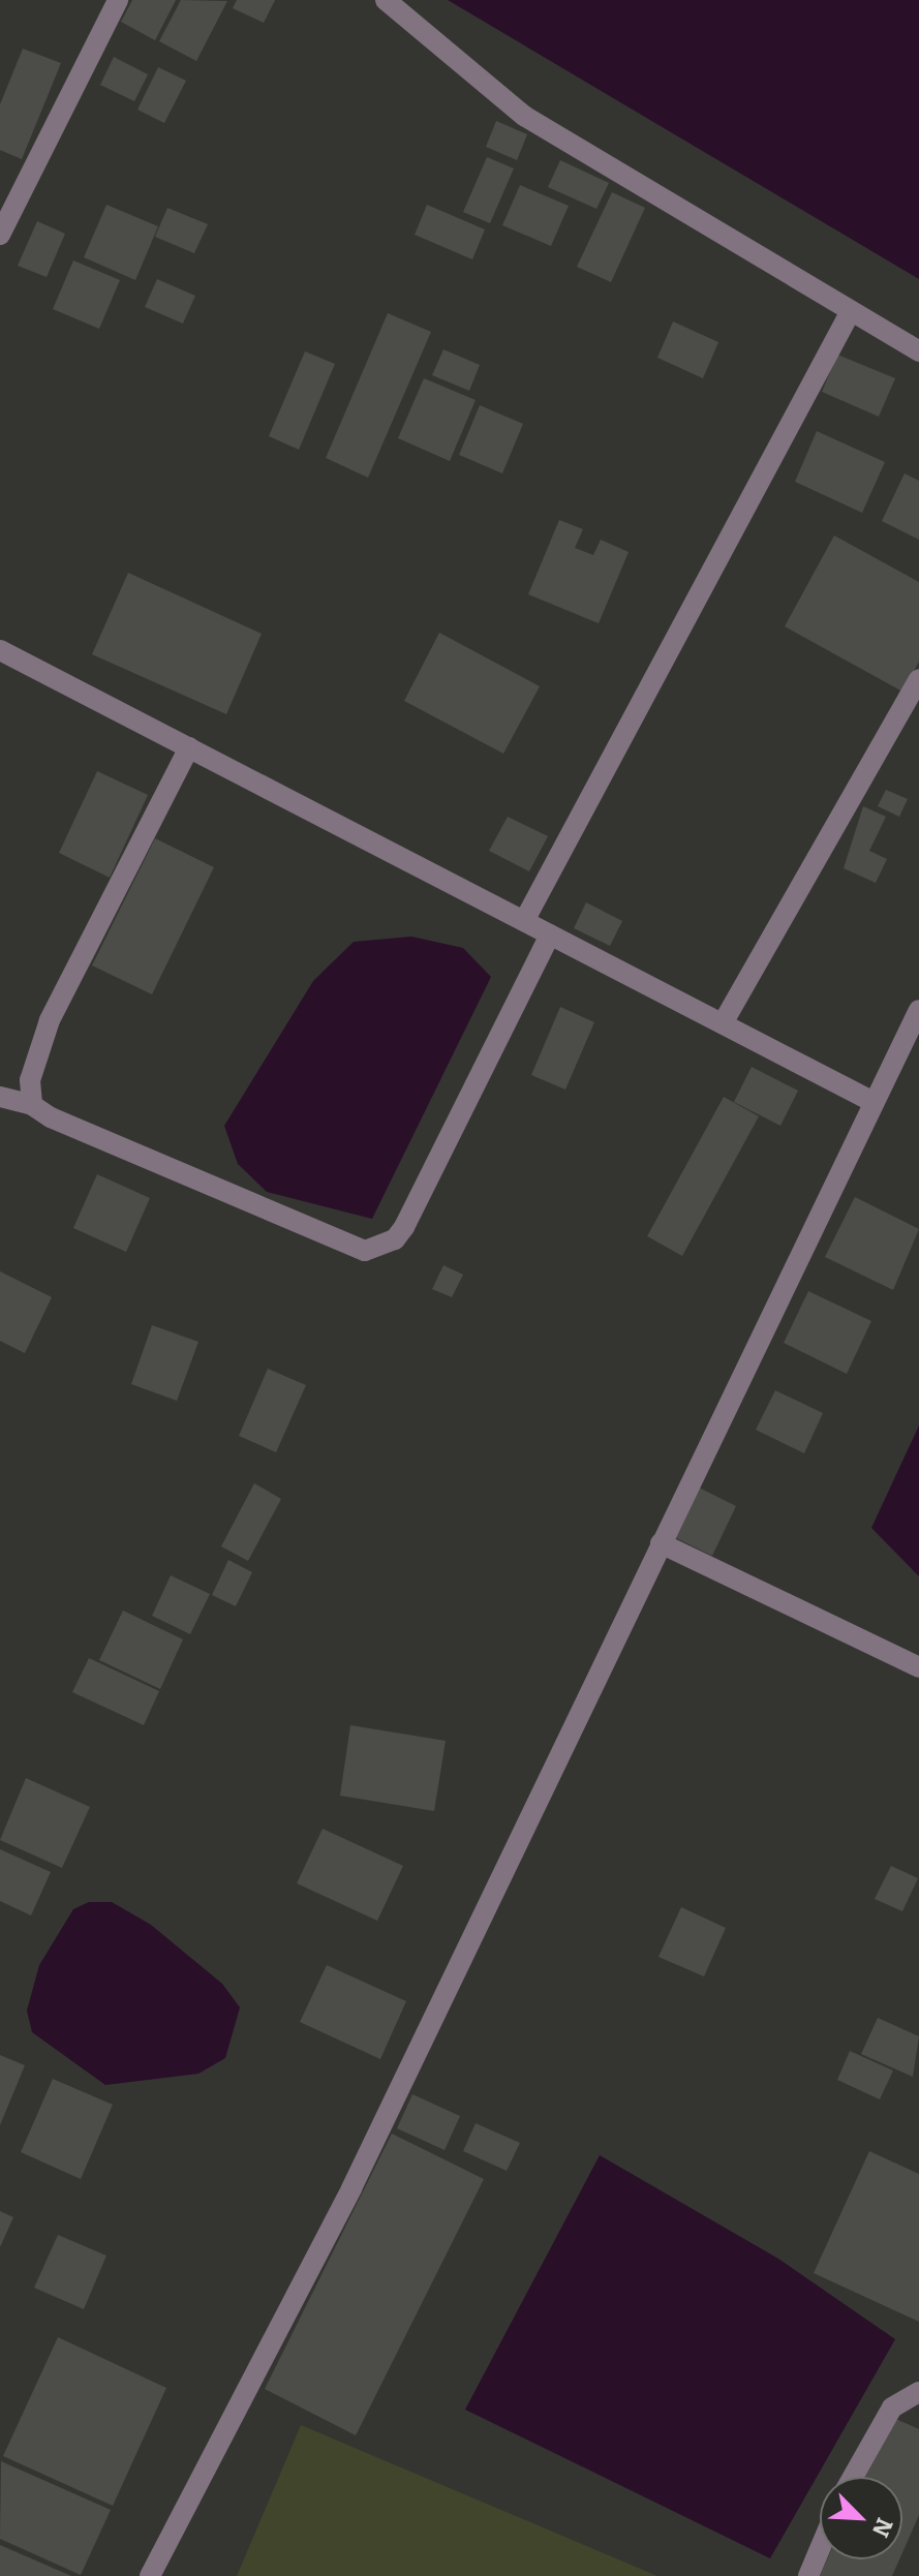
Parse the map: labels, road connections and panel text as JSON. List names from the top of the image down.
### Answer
{
  "north": "bottom right"
}
